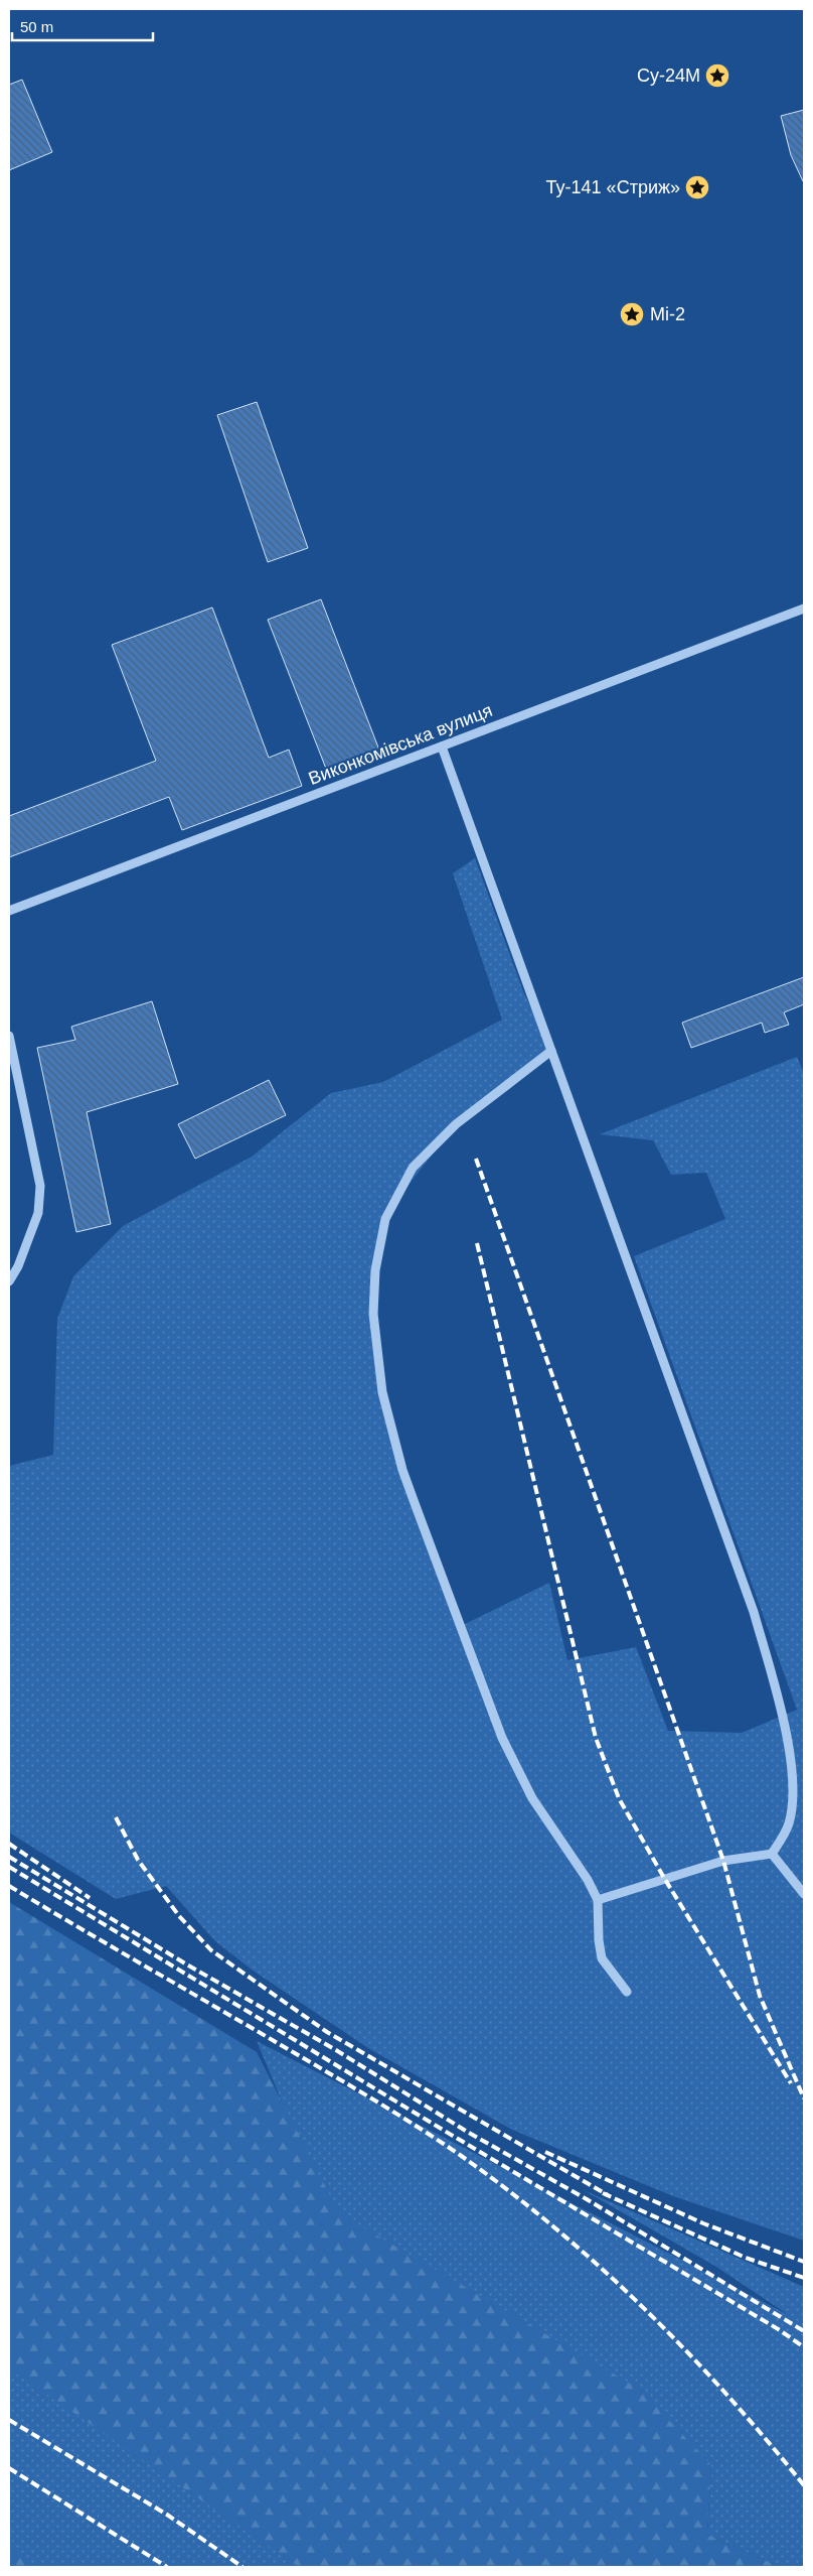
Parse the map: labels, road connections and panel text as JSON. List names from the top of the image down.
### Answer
{
  "streets": {
    "street": ["Виконкомівська вулиця"]
  },
  "places": {
    "place": ["Су-24М", "Ту-141 «Стриж»", "Мі-2"]
  },
  "scale_bar": "50 m"
}
